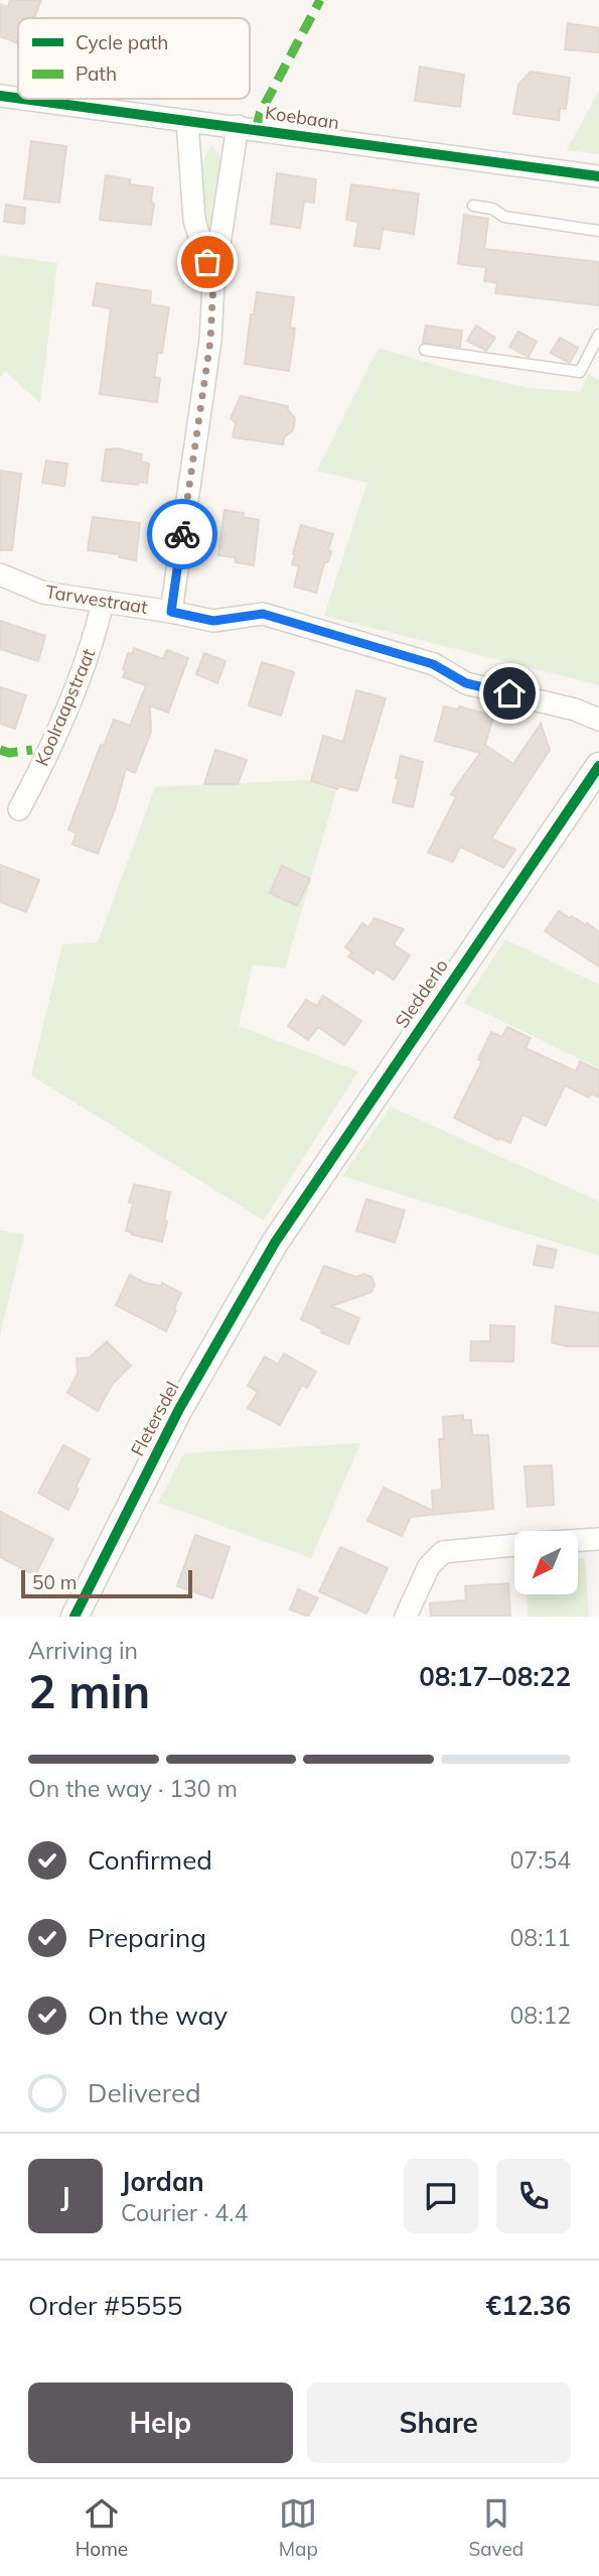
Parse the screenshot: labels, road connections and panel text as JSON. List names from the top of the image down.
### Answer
{
  "streets": {
    "street": [
      "Koebaan",
      "Tarwestraat",
      "Koolraapstraat",
      "Sledderlo",
      "Fletersdel"
    ]
  },
  "crossings": [
    ["Tarwestraat", "Koolraapstraat"],
    ["Sledderlo", "Fletersdel"]
  ],
  "legend": ["Cycle path", "Path"],
  "scale_bar": "50 m",
  "north": "bottom left",
  "page": {
    "scale": "50 m",
    "heading": ["2 min", "Arriving in", "08:17–08:22"],
    "panel": [
      "Jordan",
      "Courier · 4.4",
      "Order #5555",
      "€12.36"
    ],
    "bar": "On the way · 130 m",
    "list": [
      ["Confirmed", "07:54"],
      ["Preparing", "08:11"],
      ["On the way", "08:12"],
      "Delivered"
    ],
    "round": "J",
    "buttons": ["Help", "Share"],
    "tabs": ["Home", "Map", "Saved"]
  }
}
